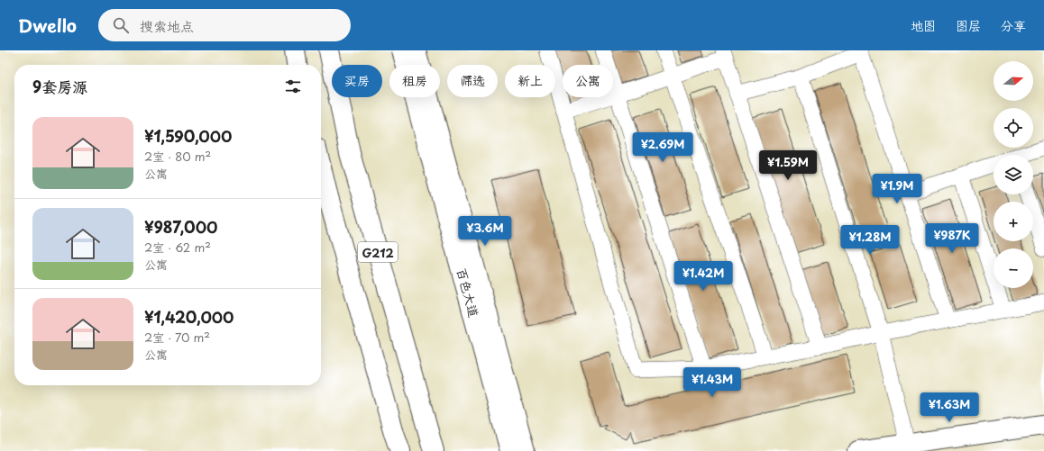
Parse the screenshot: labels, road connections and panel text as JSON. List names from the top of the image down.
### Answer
{
  "streets": {
    "main road": ["G212", "百色大道"]
  },
  "north": "right",
  "page": {
    "header": "Dwello",
    "search": "搜索地点",
    "nav": ["地图", "图层", "分享"],
    "map_buttons": ["+", "−"],
    "chip": [
      "买房",
      "租房",
      "筛选",
      "新上",
      "公寓"
    ],
    "heading": "9套房源",
    "list": [
      {
        "name": "¥1,590,000",
        "note": "2室 · 80 m² · 公寓"
      },
      {
        "name": "¥987,000",
        "note": "2室 · 62 m² · 公寓"
      },
      {
        "name": "¥1,420,000",
        "note": "2室 · 70 m² · 公寓"
      }
    ],
    "price": [
      "¥2.69M",
      "¥1.59M",
      "¥1.9M",
      "¥3.6M",
      "¥987K",
      "¥1.28M",
      "¥1.42M",
      "¥1.43M",
      "¥1.63M"
    ]
  }
}
